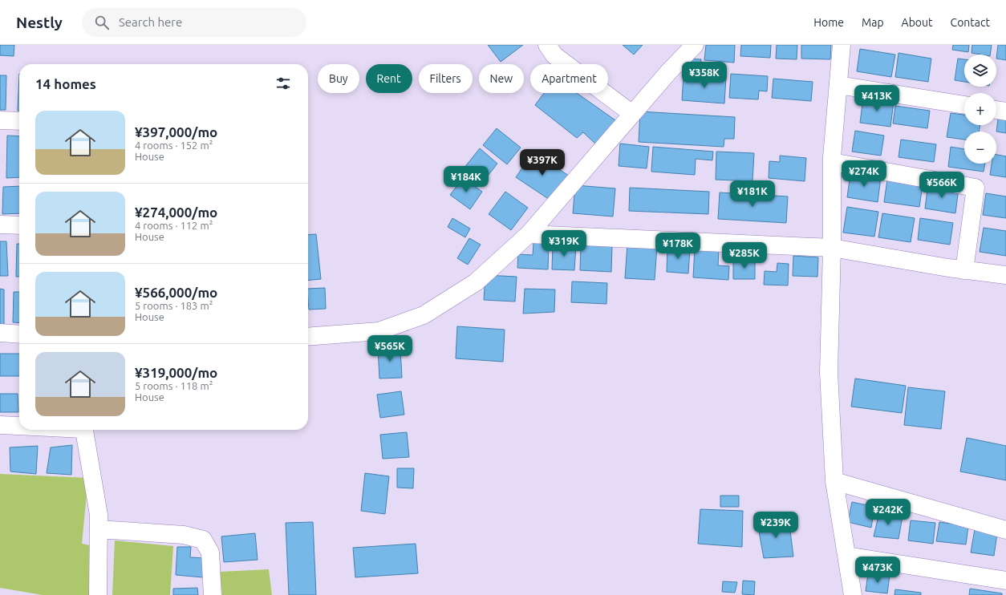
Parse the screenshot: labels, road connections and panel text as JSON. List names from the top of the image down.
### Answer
{
  "page": {
    "header": "Nestly",
    "search": "Search here",
    "nav": [
      "Home",
      "Map",
      "About",
      "Contact"
    ],
    "map_buttons": ["+", "−"],
    "price": [
      "¥358K",
      "¥413K",
      "¥397K",
      "¥274K",
      "¥184K",
      "¥566K",
      "¥181K",
      "¥319K",
      "¥178K",
      "¥285K",
      "¥565K",
      "¥242K",
      "¥239K",
      "¥473K"
    ],
    "chip": [
      "Buy",
      "Rent",
      "Filters",
      "New",
      "Apartment"
    ],
    "heading": "14 homes",
    "list": [
      {
        "name": "¥397,000/mo",
        "note": "4 rooms · 152 m² · House"
      },
      {
        "name": "¥274,000/mo",
        "note": "4 rooms · 112 m² · House"
      },
      {
        "name": "¥566,000/mo",
        "note": "5 rooms · 183 m² · House"
      },
      {
        "name": "¥319,000/mo",
        "note": "5 rooms · 118 m² · House"
      }
    ]
  }
}
